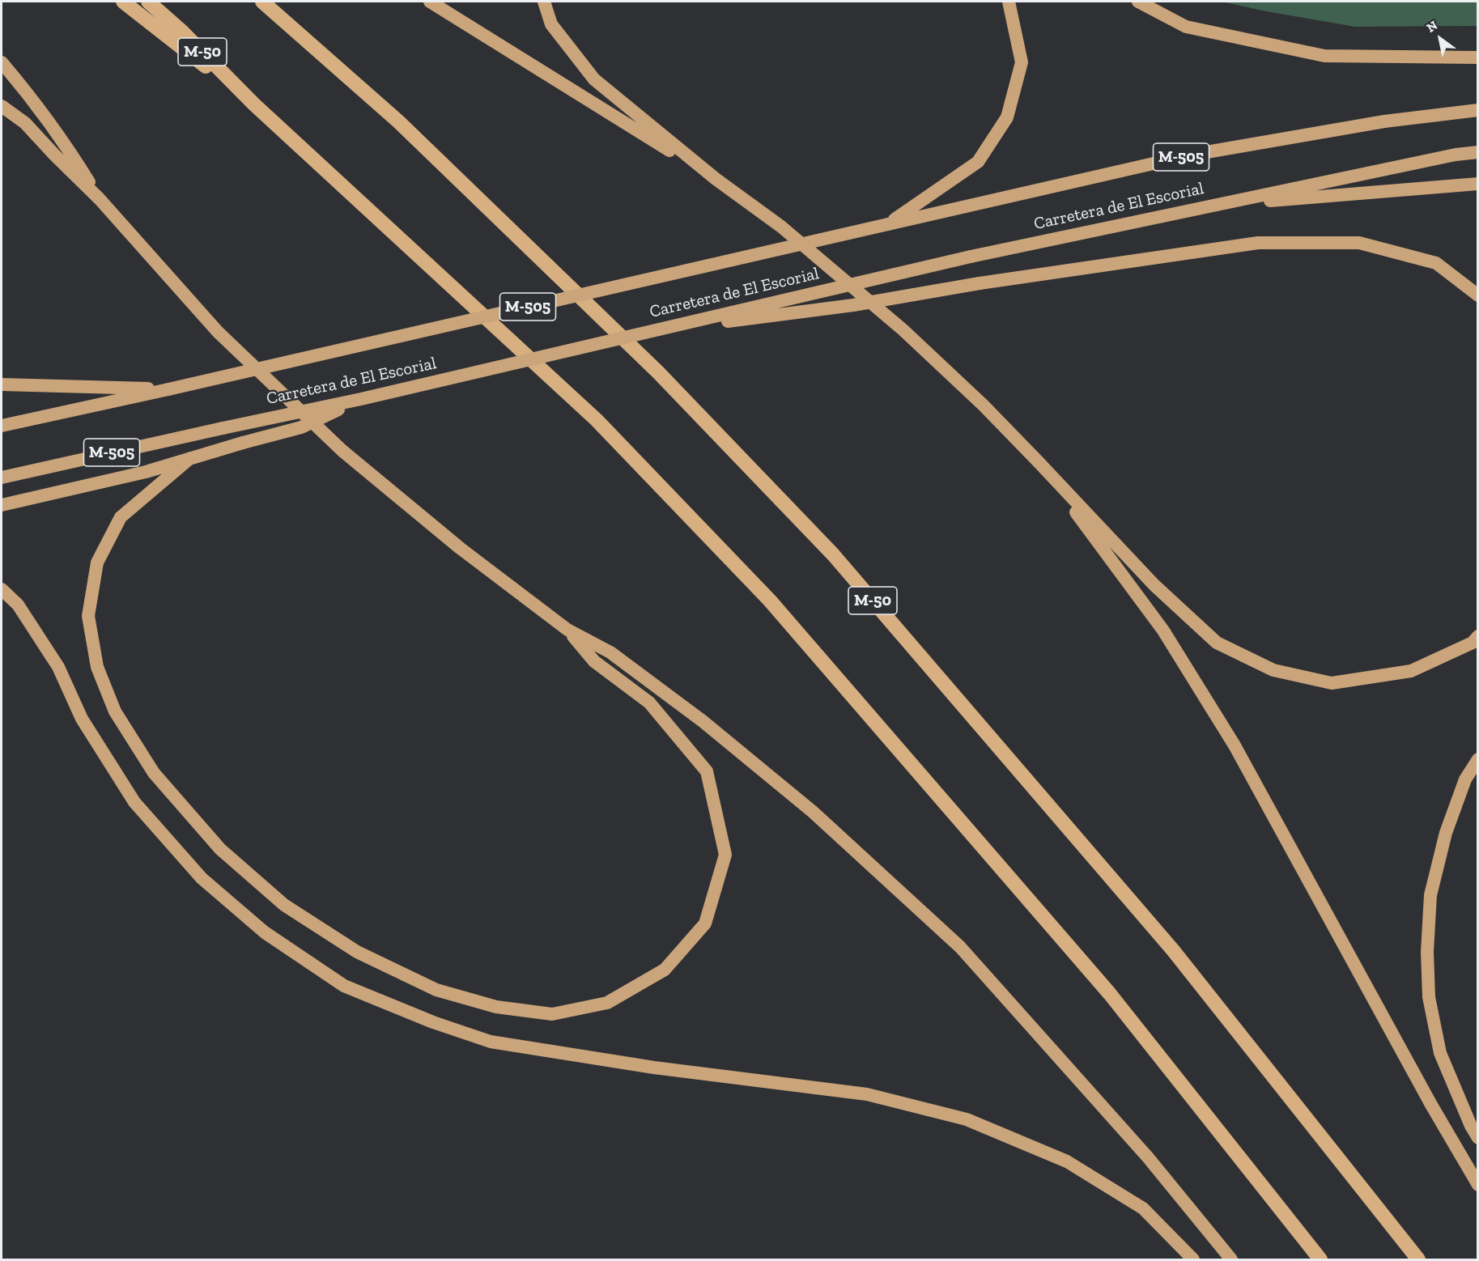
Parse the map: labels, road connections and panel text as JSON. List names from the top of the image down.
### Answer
{
  "streets": {
    "highway": ["M-50", "M-505", "Carretera de El Escorial"]
  },
  "crossings": [
    ["M-505", "Carretera de El Escorial"]
  ],
  "north": "top left"
}
